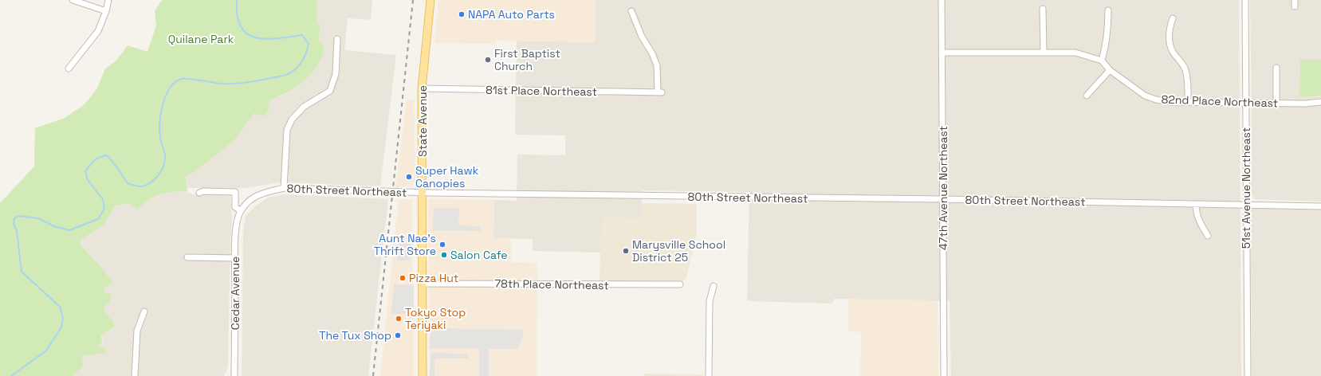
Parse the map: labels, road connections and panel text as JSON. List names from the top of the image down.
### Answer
{
  "streets": {
    "main road": ["State Avenue"],
    "street": [
      "81st Place Northeast",
      "82nd Place Northeast",
      "47th Avenue Northeast",
      "51st Avenue Northeast",
      "80th Street Northeast",
      "78th Place Northeast",
      "Cedar Avenue"
    ]
  },
  "crossings": [
    ["81st Place Northeast", "State Avenue"],
    ["82nd Place Northeast", "51st Avenue Northeast"],
    ["State Avenue", "80th Street Northeast"],
    ["State Avenue", "78th Place Northeast"],
    ["47th Avenue Northeast", "80th Street Northeast"],
    ["51st Avenue Northeast", "80th Street Northeast"],
    ["80th Street Northeast", "Cedar Avenue"]
  ],
  "parks": ["Quilane Park"],
  "places": [
    "NAPA Auto Parts",
    "First Baptist Church",
    "Super Hawk Canopies",
    "Aunt Nae's Thrift Store",
    "Marysville School District 25",
    "Salon Cafe",
    "Pizza Hut",
    "Tokyo Stop Teriyaki",
    "The Tux Shop"
  ]
}
